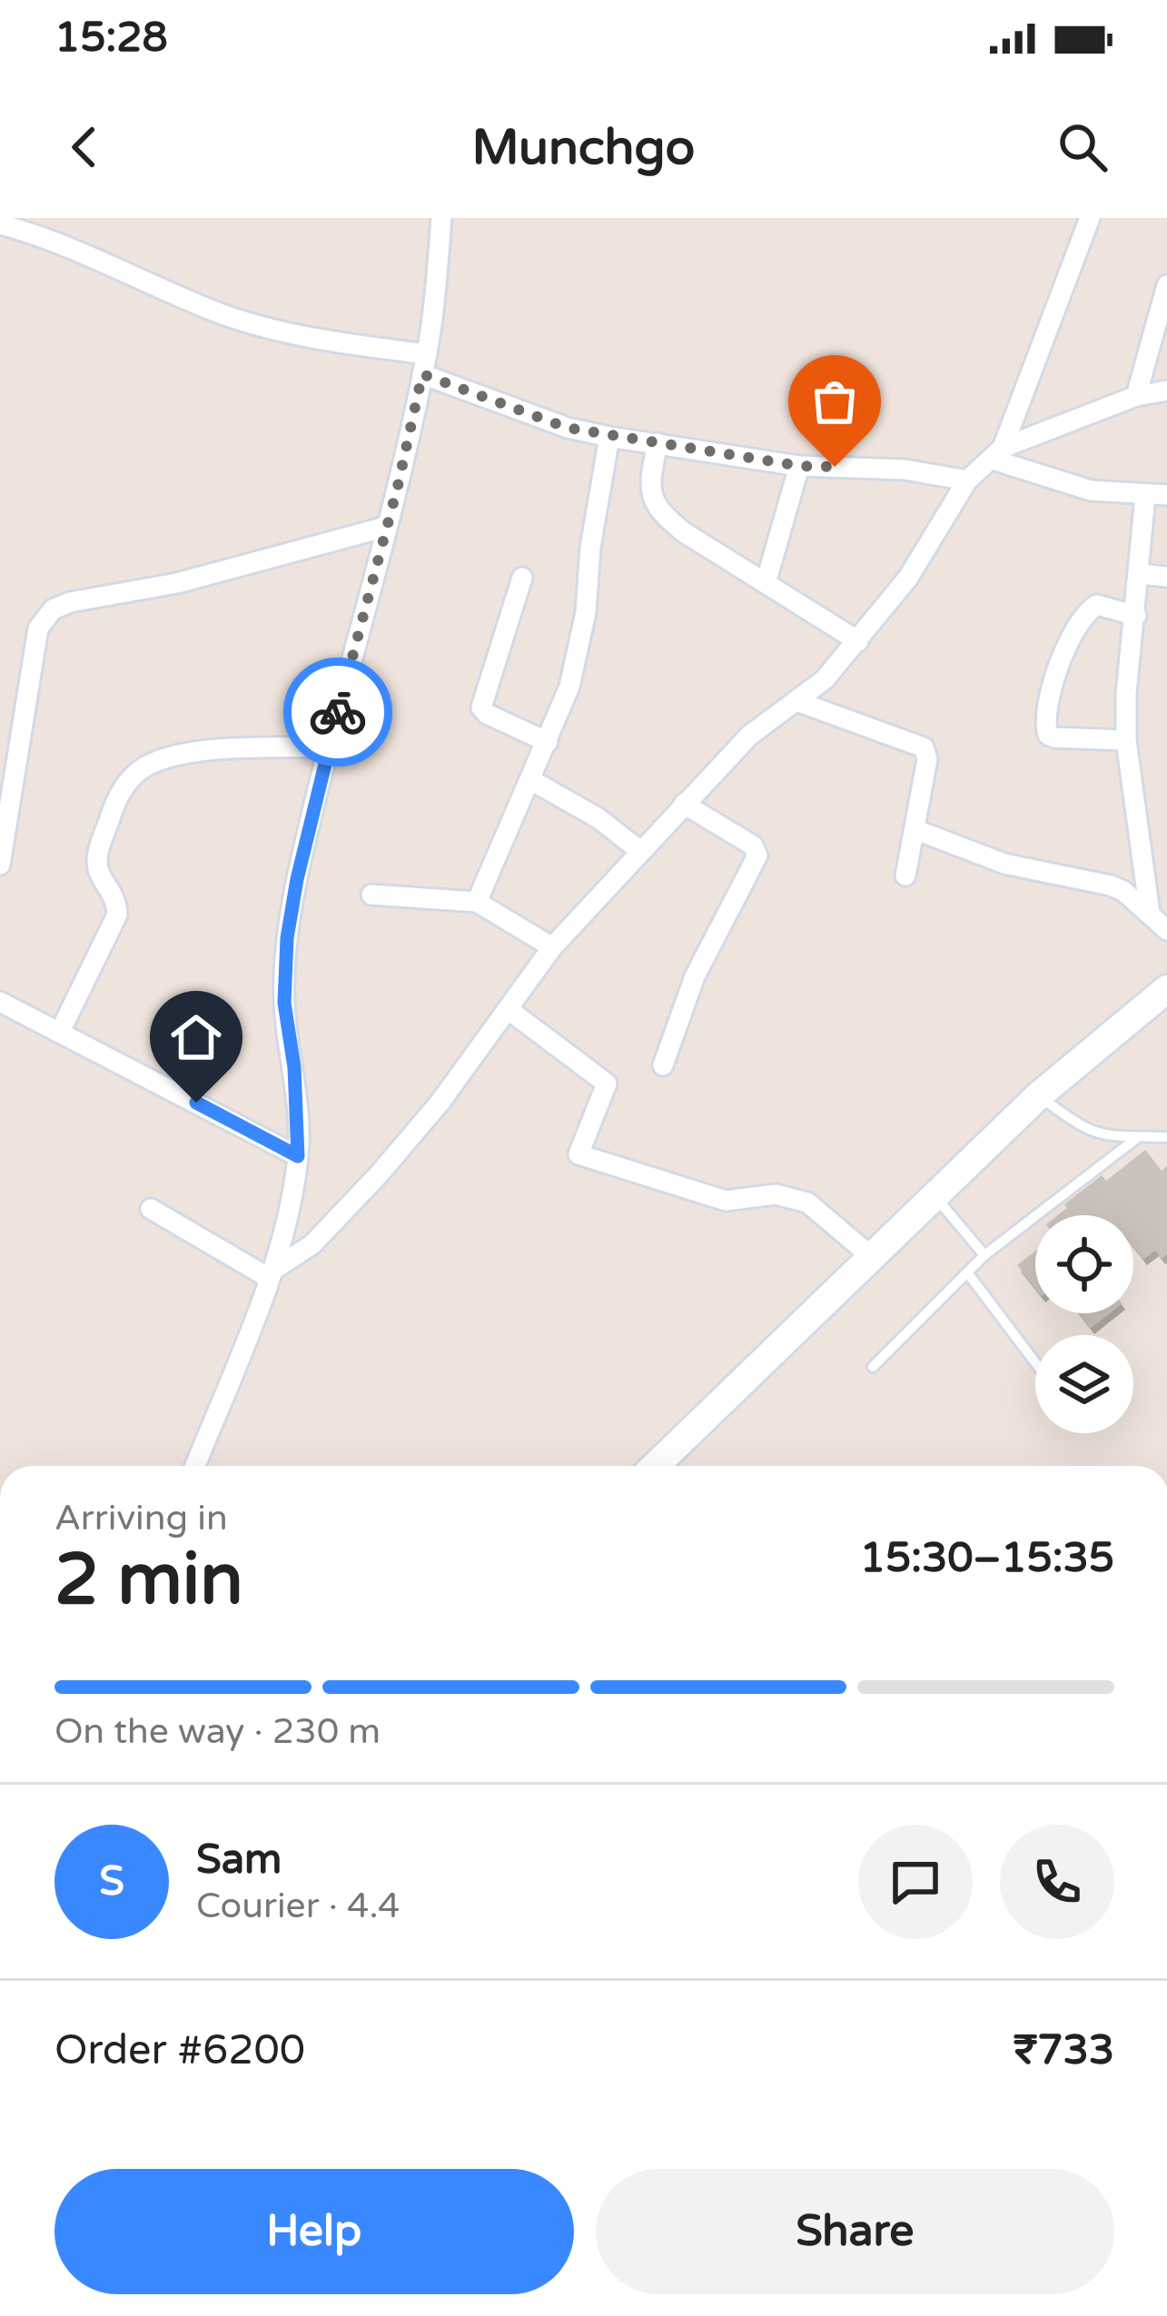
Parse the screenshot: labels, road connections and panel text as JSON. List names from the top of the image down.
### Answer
{
  "page": {
    "status": "15:28",
    "header": "Munchgo",
    "heading": ["2 min", "Arriving in", "15:30–15:35"],
    "panel": [
      "Sam",
      "Courier · 4.4",
      "Order #6200",
      "₹733"
    ],
    "bar": "On the way · 230 m",
    "round": "S",
    "buttons": ["Help", "Share"]
  }
}
